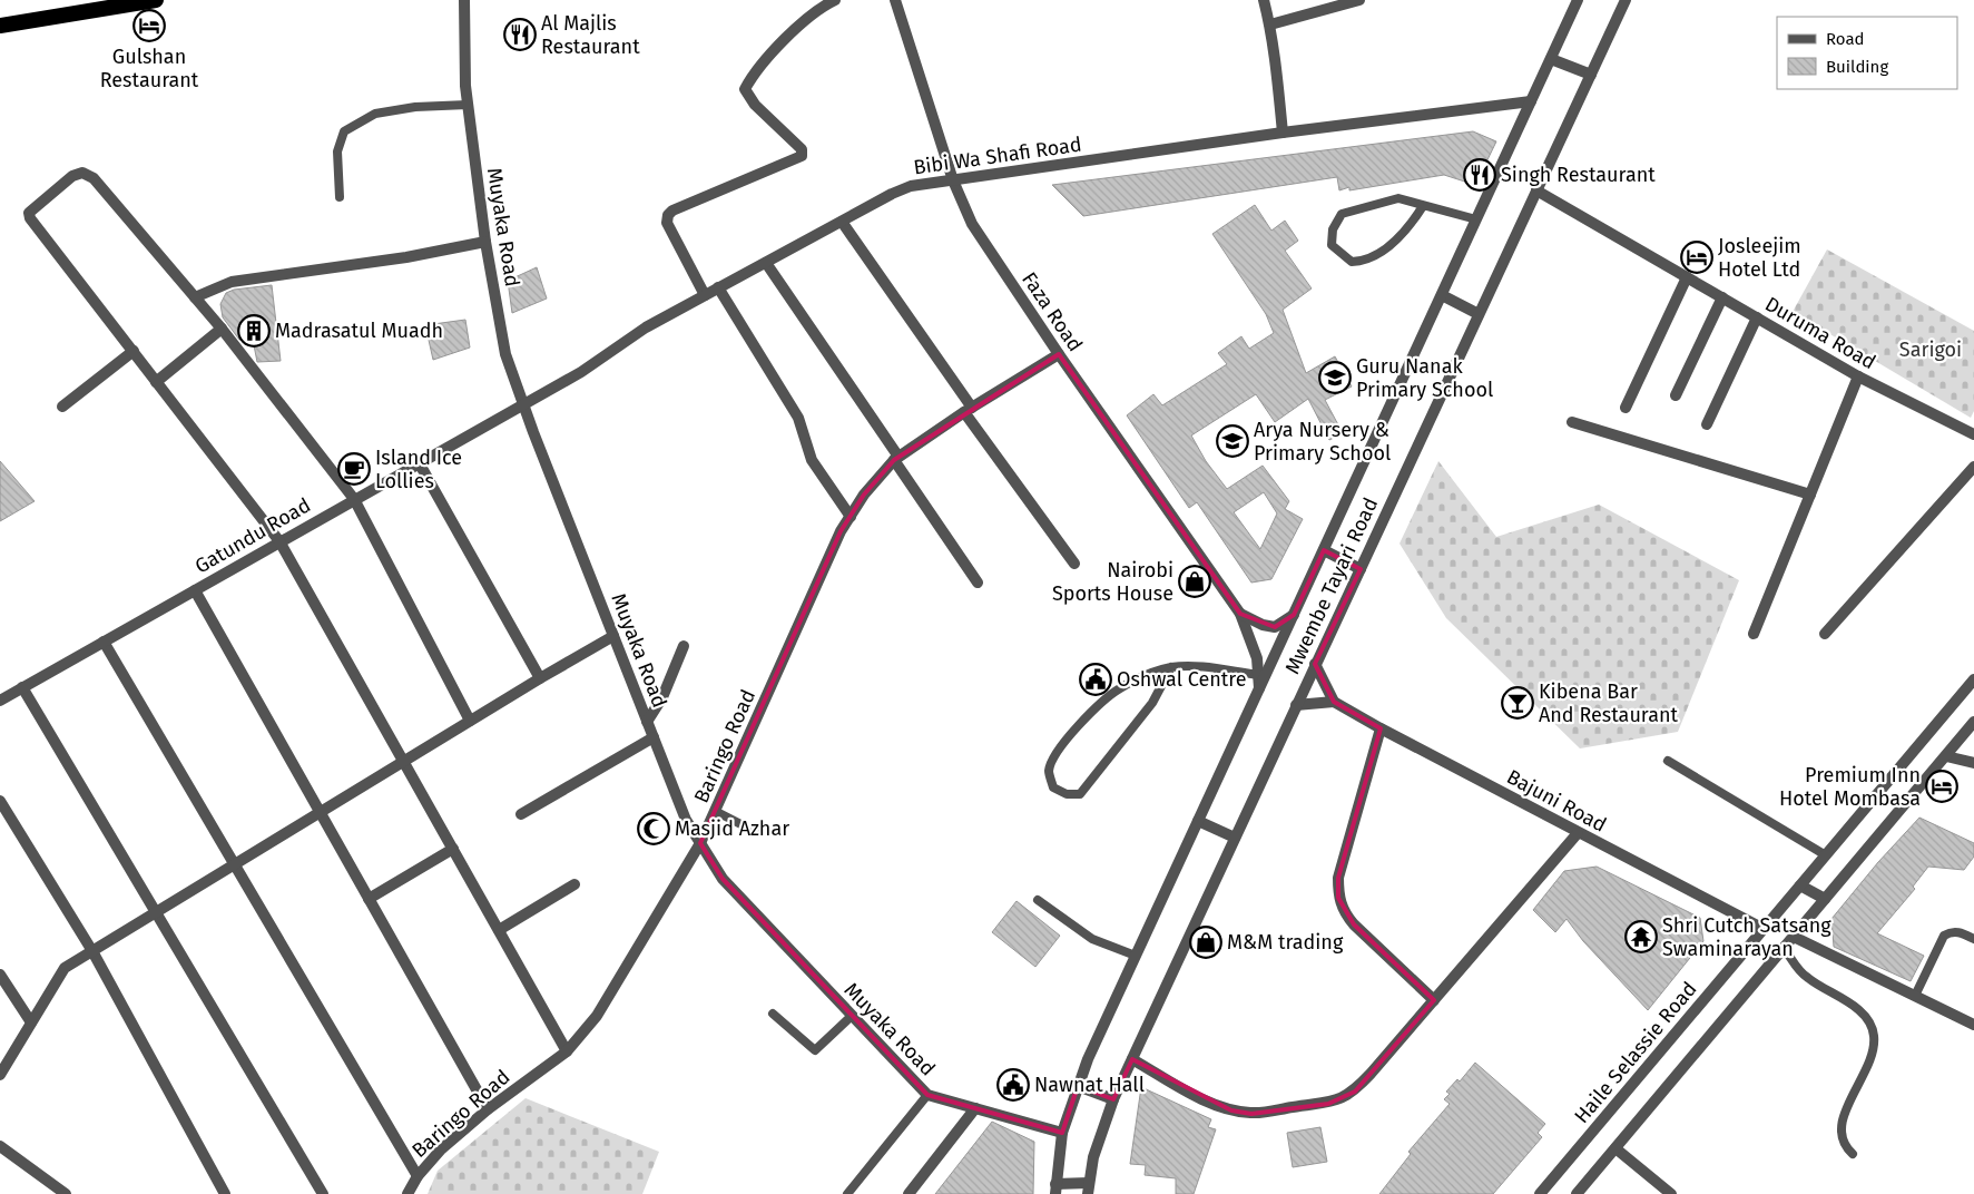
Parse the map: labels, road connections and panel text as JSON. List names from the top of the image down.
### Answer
{
  "streets": {
    "street": [
      "Bibi Wa Shafi Road",
      "Muyaka Road",
      "Faza Road",
      "Duruma Road",
      "Gatundu Road",
      "Mwembe Tayari Road",
      "Baringo Road",
      "Bajuni Road",
      "Haile Selassie Road"
    ]
  },
  "crossings": [
    ["Bibi Wa Shafi Road", "Muyaka Road"],
    ["Bibi Wa Shafi Road", "Faza Road"],
    ["Bibi Wa Shafi Road", "Gatundu Road"],
    ["Bibi Wa Shafi Road", "Mwembe Tayari Road"],
    ["Muyaka Road", "Gatundu Road"],
    ["Muyaka Road", "Mwembe Tayari Road"],
    ["Muyaka Road", "Baringo Road"],
    ["Faza Road", "Baringo Road"],
    ["Duruma Road", "Mwembe Tayari Road"],
    ["Bajuni Road", "Haile Selassie Road"]
  ],
  "parks": ["Sarigoi"],
  "places": {
    "hotel": ["Gulshan Restaurant", "Josleejim Hotel Ltd", "Premium Inn Hotel Mombasa"],
    "restaurant": ["Al Majlis Restaurant", "Singh Restaurant"],
    "building": ["Madrasatul Muadh"],
    "school or university": ["Guru Nanak Primary School", "Arya Nursery & Primary School"],
    "cafe": ["Island Ice Lollies"],
    "shop": ["Nairobi Sports House", "M&M trading"],
    "public building": ["Oshwal Centre", "Nawnat Hall"],
    "bar": ["Kibena Bar And Restaurant"],
    "mosque": ["Masjid Azhar"],
    "temple": ["Shri Cutch Satsang Swaminarayan"]
  },
  "legend": ["Road", "Building"]
}
